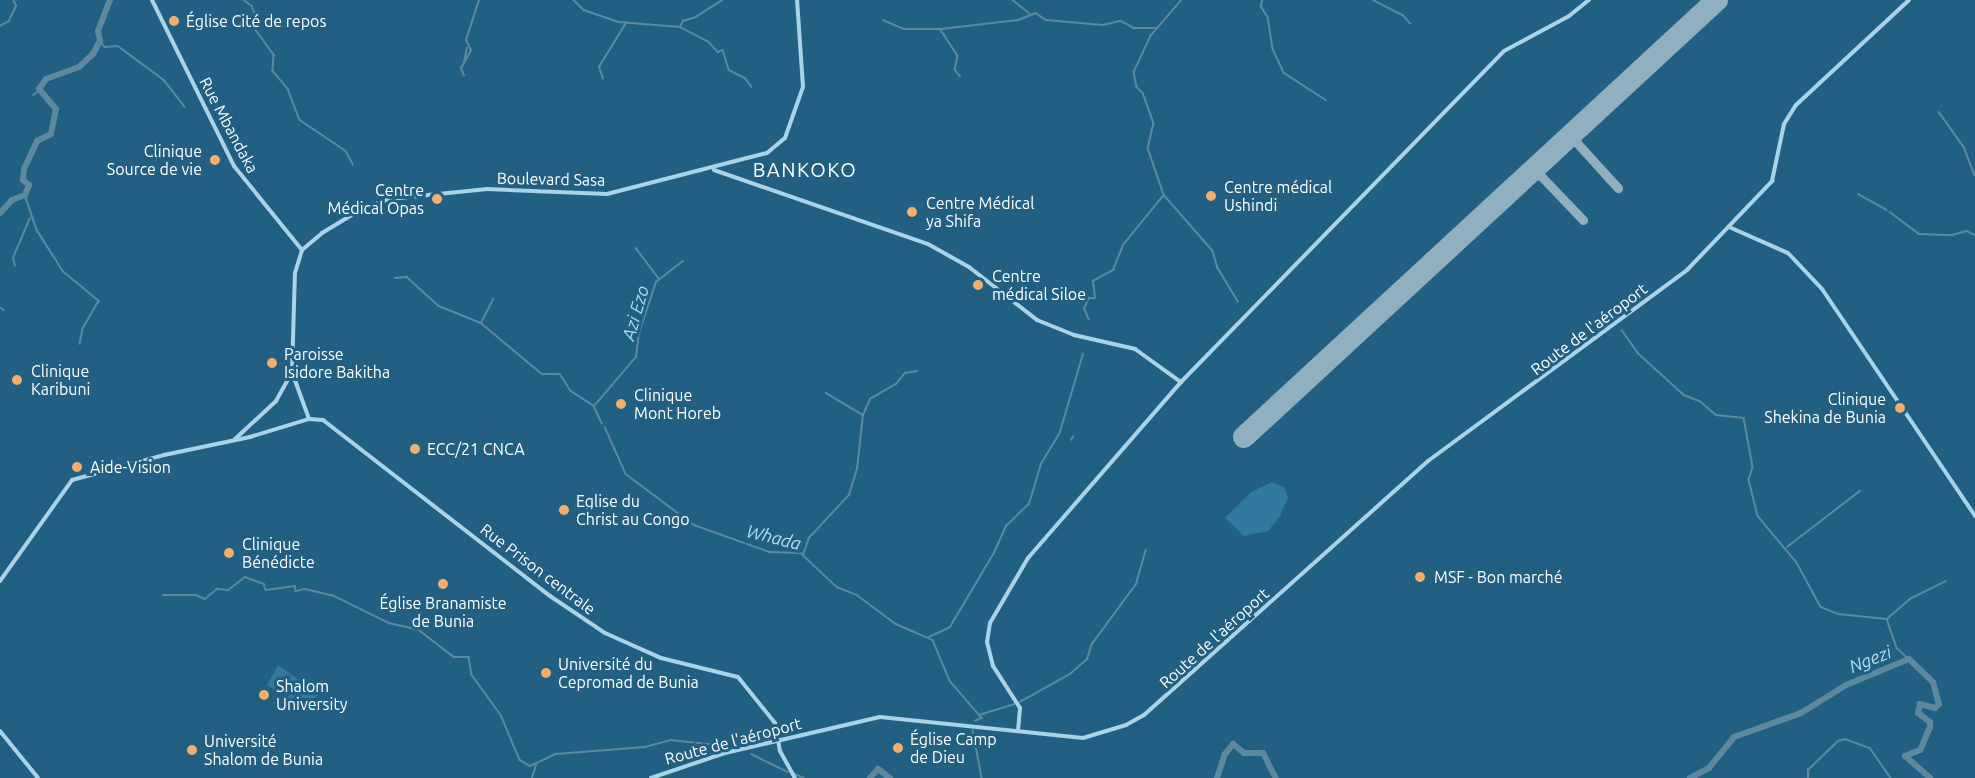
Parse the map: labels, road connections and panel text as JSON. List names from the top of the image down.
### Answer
{
  "streets": {
    "street": [
      "Rue Mbandaka",
      "Boulevard Sasa",
      "Route de l'aéroport",
      "Rue Prison centrale"
    ]
  },
  "crossings": [
    ["Rue Mbandaka", "Boulevard Sasa"],
    ["Route de l'aéroport", "Rue Prison centrale"]
  ],
  "districts": ["BANKOKO"],
  "water": ["Azi Ezo", "Whada", "Ngezi"],
  "places": [
    "Église Cité de repos",
    "Clinique Source de vie",
    "Centre médical Ushindi",
    "Centre Médical Opas",
    "Centre Médical ya Shifa",
    "Centre médical Siloe",
    "Paroisse Isidore Bakitha",
    "Clinique Karibuni",
    "Clinique Mont Horeb",
    "Clinique Shekina de Bunia",
    "ECC/21 CNCA",
    "Aide-Vision",
    "Eglise du Christ au Congo",
    "Clinique Bénédicte",
    "MSF - Bon marché",
    "Église Branamiste de Bunia",
    "Université du Cepromad de Bunia",
    "Shalom University",
    "Église Camp de Dieu",
    "Université Shalom de Bunia"
  ]
}
